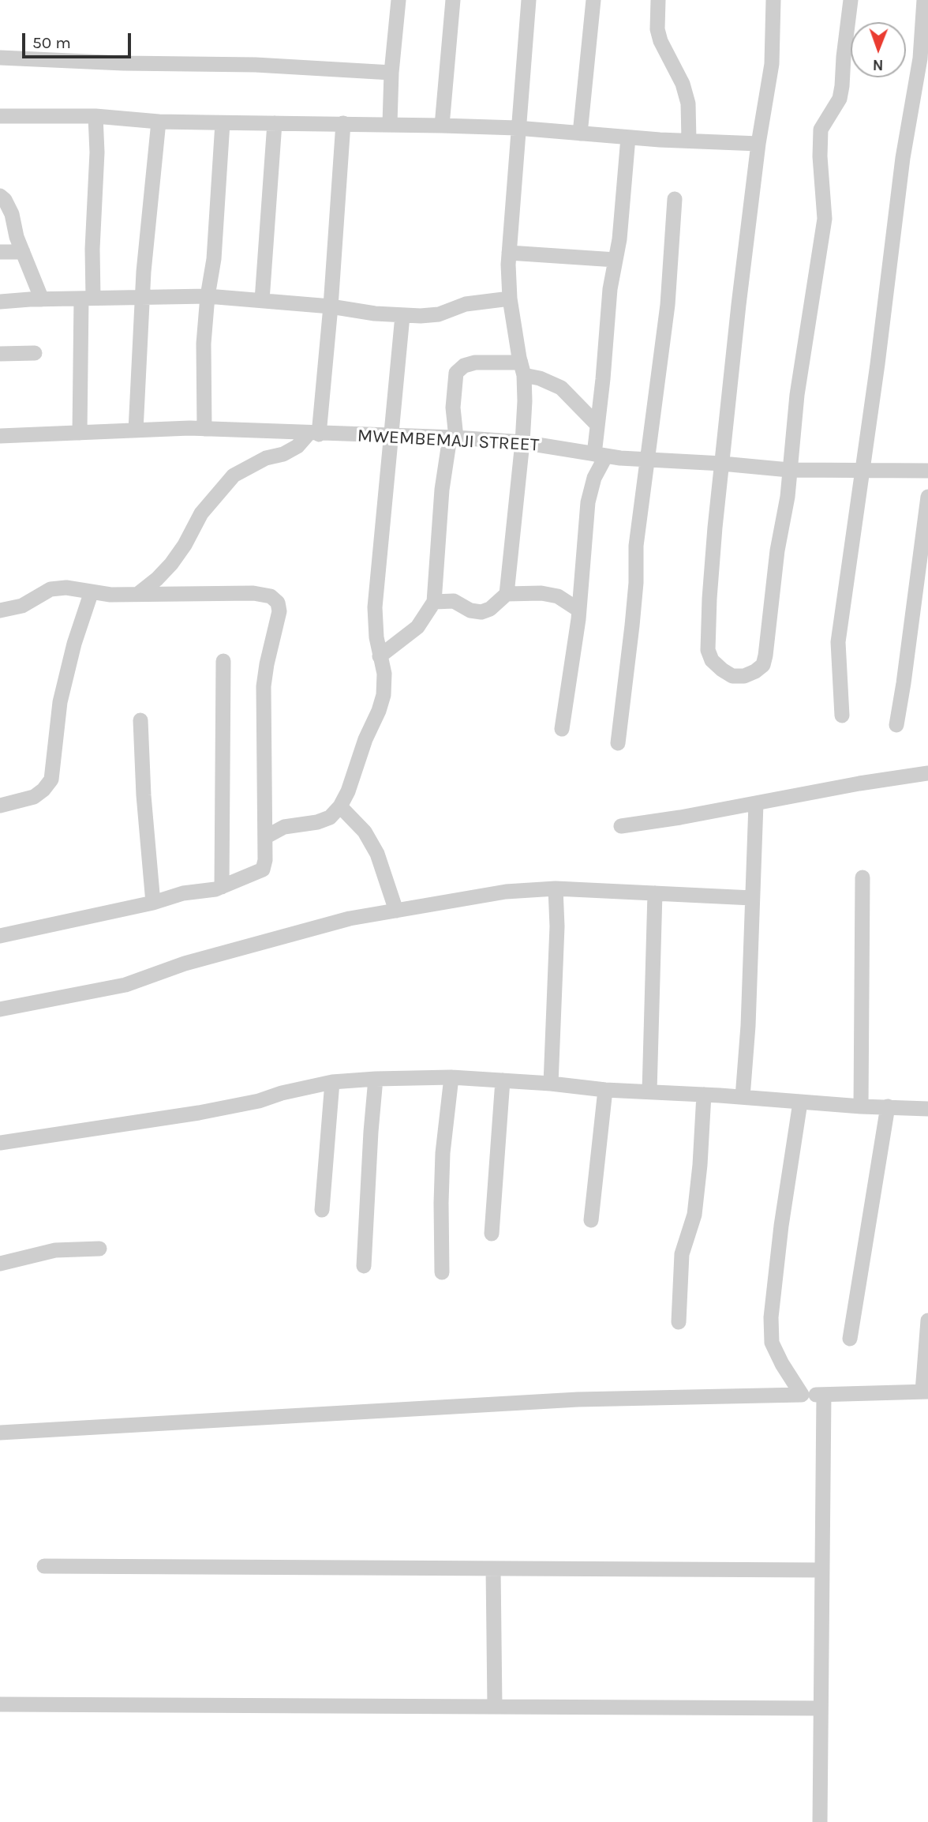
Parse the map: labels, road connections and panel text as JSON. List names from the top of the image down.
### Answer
{
  "streets": {
    "street": ["MWEMBEMAJI STREET"]
  },
  "scale_bar": "50 m",
  "north": "bottom"
}
